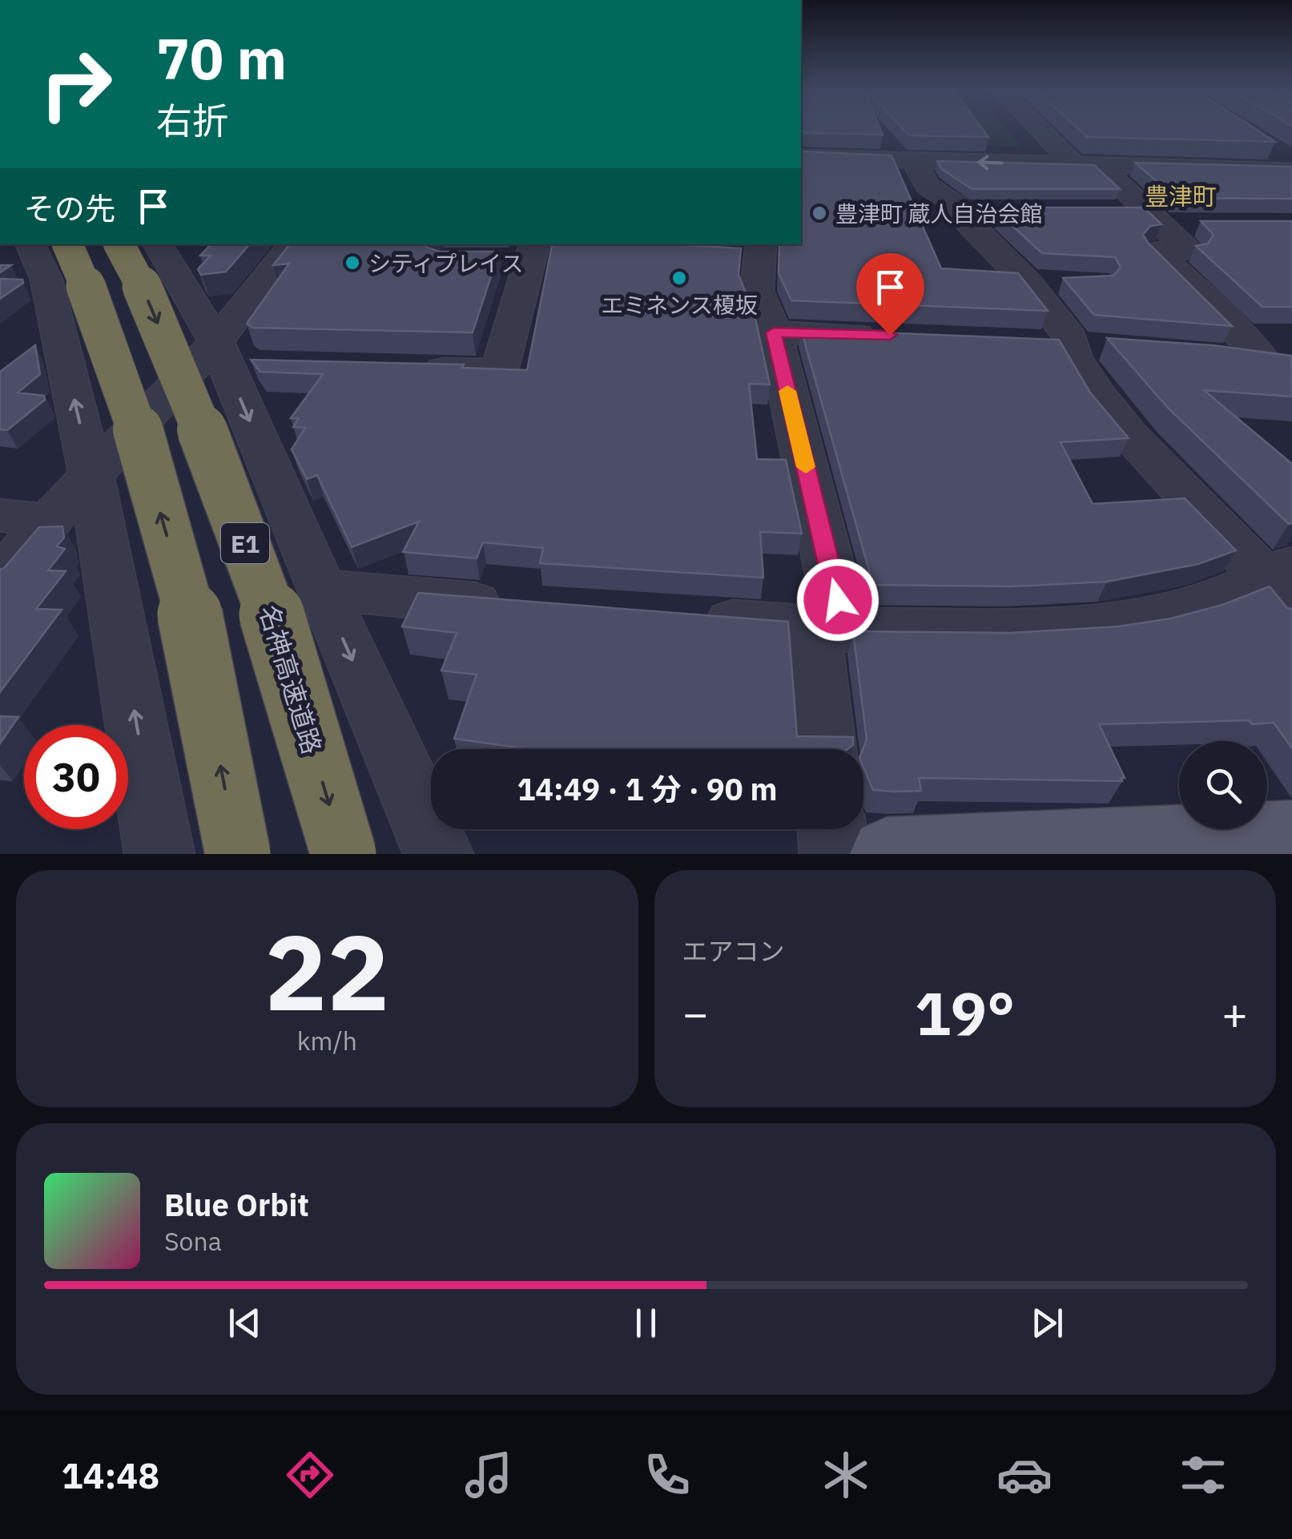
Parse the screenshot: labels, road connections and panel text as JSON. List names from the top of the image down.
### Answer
{
  "streets": {
    "highway": ["E1", "名神高速道路"]
  },
  "districts": ["豊津町"],
  "places": ["豊津町 蔵人自治会館", "シティプレイス", "エミネンス榎坂"],
  "page": {
    "turn": ["70 m", "右折"],
    "then": "その先",
    "limit": "30",
    "trip": "14:49 · 1 分 · 90 m",
    "tile": [
      ["22", "km/h"],
      "エアコン"
    ],
    "heat": ["−", "19°", "+"],
    "song": ["Blue Orbit", "Sona"],
    "tabs": "14:48"
  }
}
